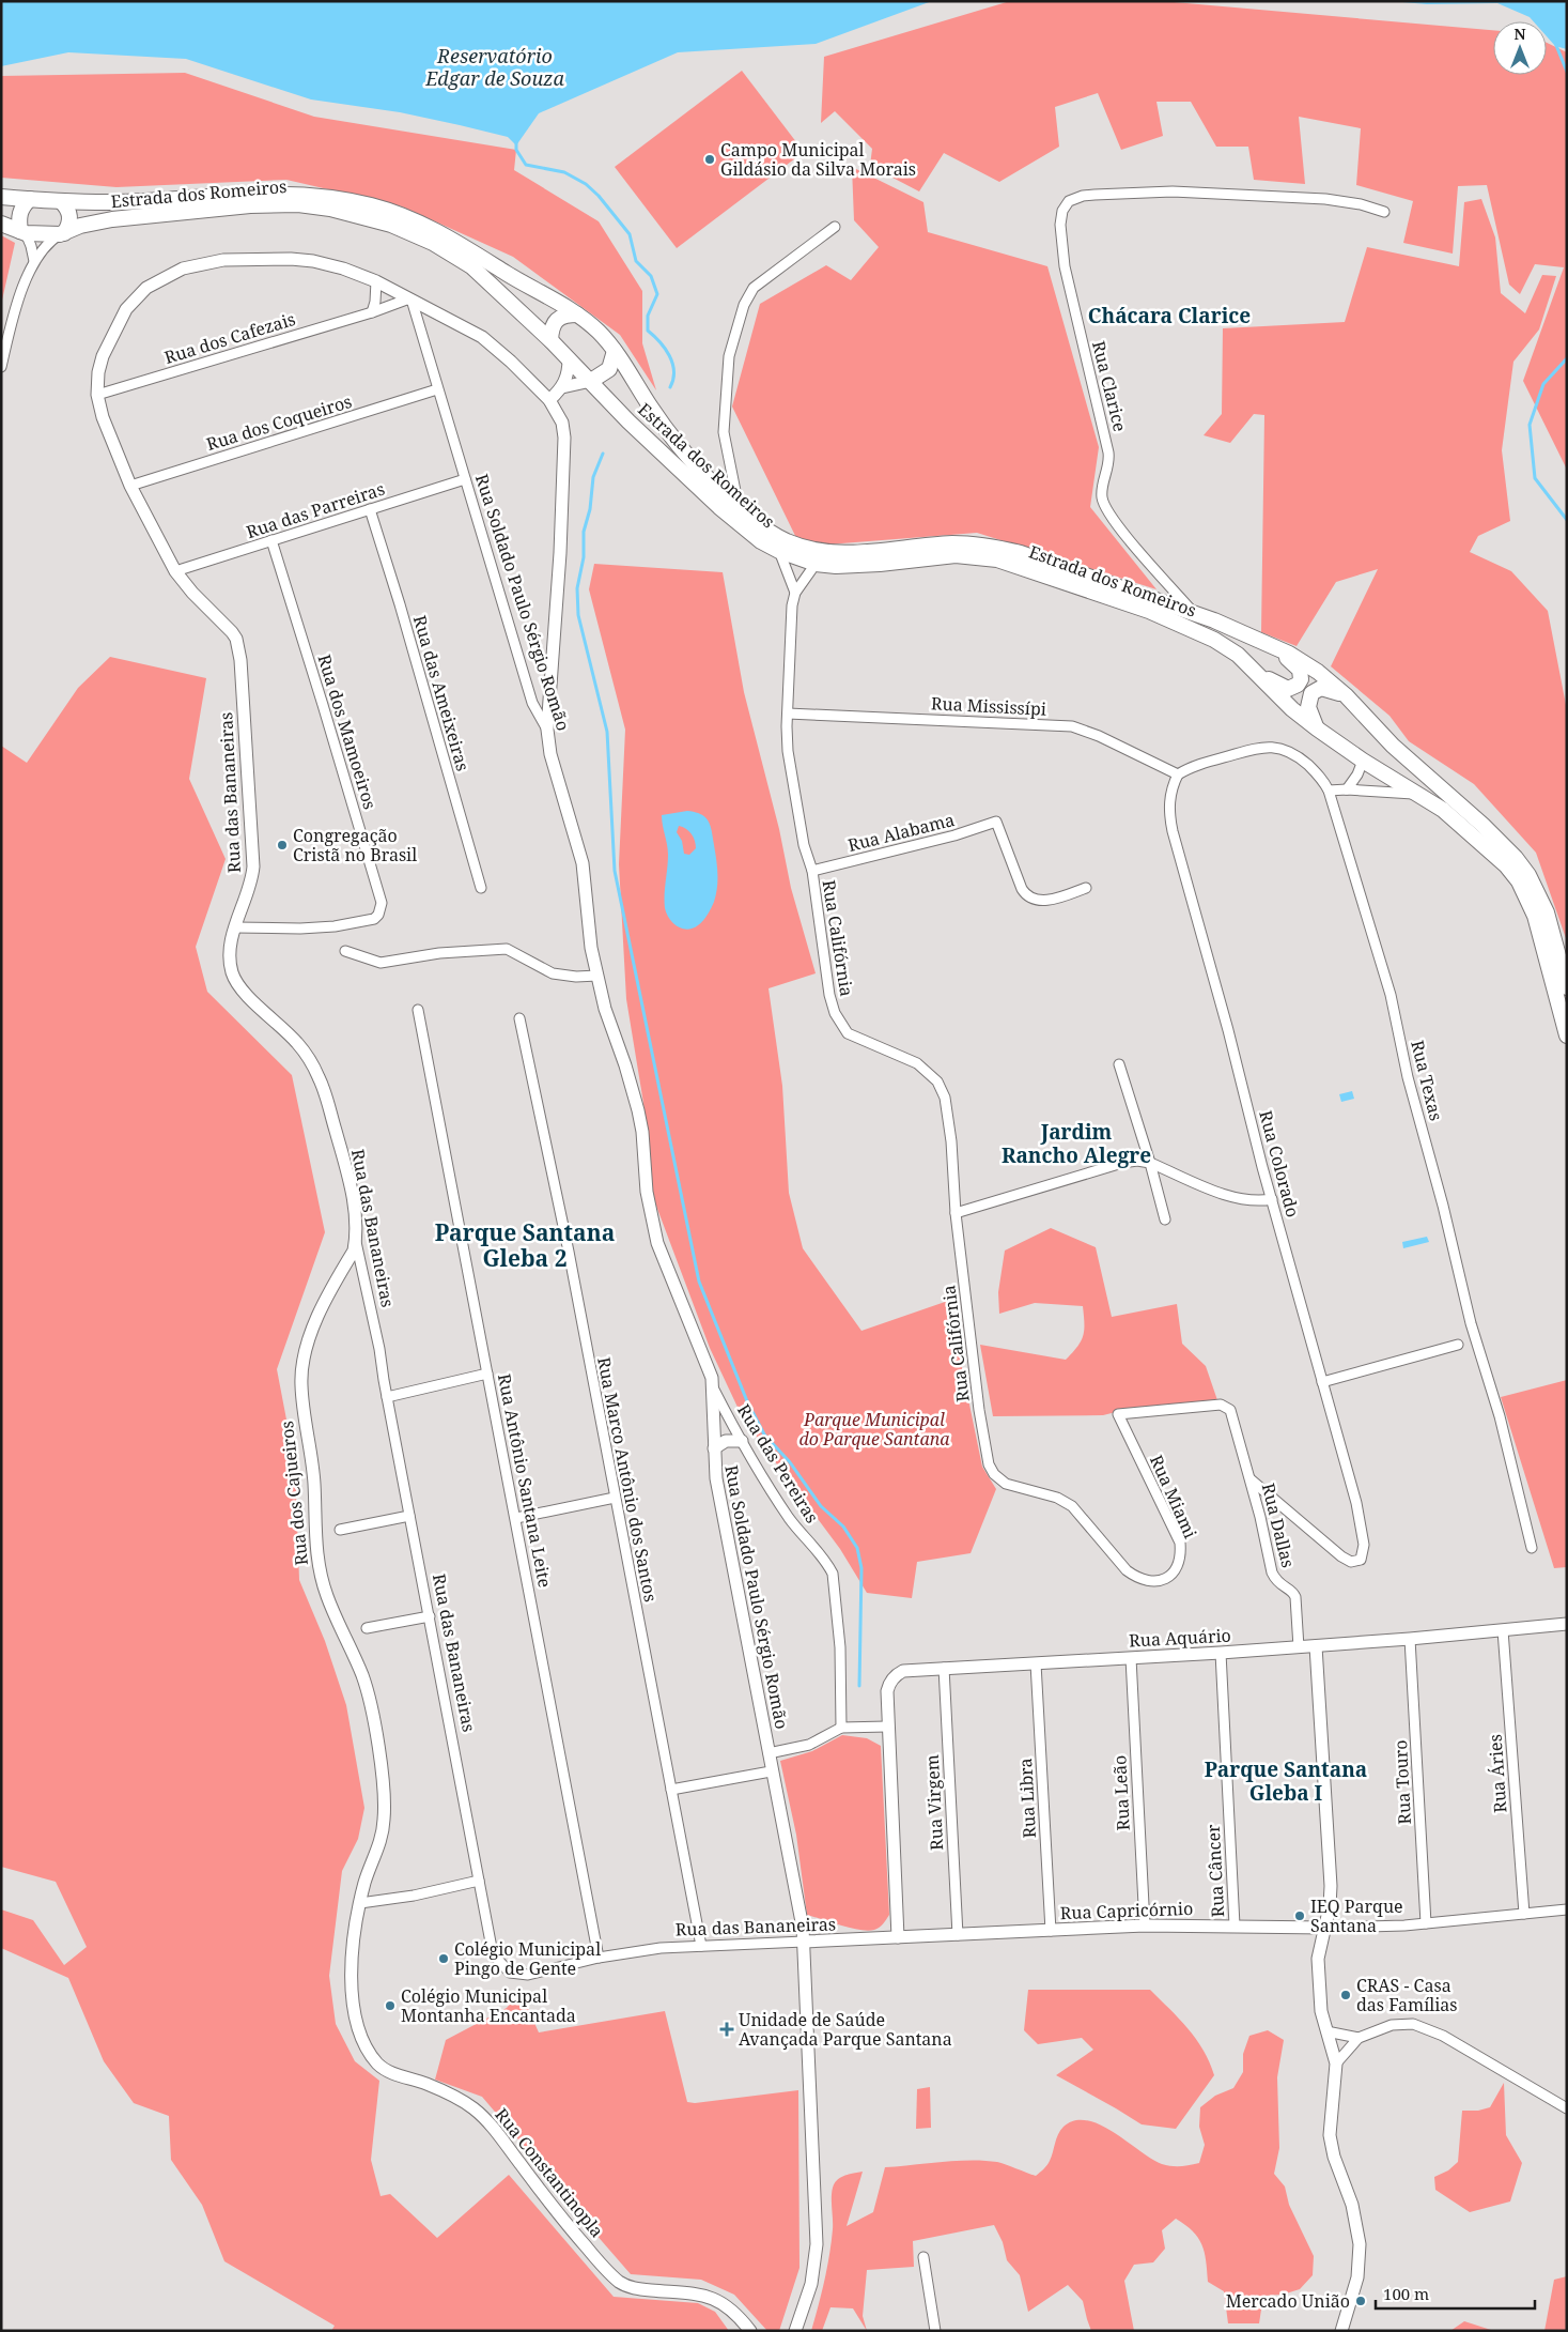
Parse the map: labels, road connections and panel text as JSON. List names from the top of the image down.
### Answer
{
  "streets": {
    "main road": ["Estrada dos Romeiros"],
    "street": [
      "Rua dos Cafezais",
      "Rua Clarice",
      "Rua dos Coqueiros",
      "Rua das Parreiras",
      "Rua Soldado Paulo Sérgio Romão",
      "Rua das Ameixeiras",
      "Rua Mississípi",
      "Rua dos Mamoeiros",
      "Rua das Bananeiras",
      "Rua Alabama",
      "Rua Califórnia",
      "Rua Texas",
      "Rua Colorado",
      "Rua das Pereiras",
      "Rua Marco Antônio dos Santos",
      "Rua Antônio Santana Leite",
      "Rua dos Cajueiros",
      "Rua Miami",
      "Rua Dallas",
      "Rua Aquário",
      "Rua Áries",
      "Rua Touro",
      "Rua Leão",
      "Rua Libra",
      "Rua Virgem",
      "Rua Câncer",
      "Rua Capricórnio",
      "Rua Constantinopla"
    ]
  },
  "crossings": [
    ["Estrada dos Romeiros", "Rua Clarice"],
    ["Estrada dos Romeiros", "Rua Califórnia"],
    ["Rua dos Cafezais", "Rua Soldado Paulo Sérgio Romão"],
    ["Rua dos Cafezais", "Rua das Bananeiras"],
    ["Rua dos Coqueiros", "Rua Soldado Paulo Sérgio Romão"],
    ["Rua dos Coqueiros", "Rua das Bananeiras"],
    ["Rua das Parreiras", "Rua Soldado Paulo Sérgio Romão"],
    ["Rua das Parreiras", "Rua das Ameixeiras"],
    ["Rua das Parreiras", "Rua dos Mamoeiros"],
    ["Rua das Parreiras", "Rua das Bananeiras"],
    ["Rua Soldado Paulo Sérgio Romão", "Rua das Bananeiras"],
    ["Rua Soldado Paulo Sérgio Romão", "Rua das Pereiras"],
    ["Rua Mississípi", "Rua Califórnia"],
    ["Rua Mississípi", "Rua Texas"],
    ["Rua Mississípi", "Rua Colorado"],
    ["Rua dos Mamoeiros", "Rua das Bananeiras"],
    ["Rua das Bananeiras", "Rua Marco Antônio dos Santos"],
    ["Rua das Bananeiras", "Rua Antônio Santana Leite"],
    ["Rua das Bananeiras", "Rua dos Cajueiros"],
    ["Rua das Bananeiras", "Rua Capricórnio"],
    ["Rua Alabama", "Rua Califórnia"],
    ["Rua Califórnia", "Rua Miami"],
    ["Rua Texas", "Rua Colorado"],
    ["Rua Colorado", "Rua Dallas"],
    ["Rua dos Cajueiros", "Rua Constantinopla"],
    ["Rua Miami", "Rua Dallas"],
    ["Rua Dallas", "Rua Aquário"],
    ["Rua Aquário", "Rua Áries"],
    ["Rua Aquário", "Rua Touro"],
    ["Rua Aquário", "Rua Leão"],
    ["Rua Aquário", "Rua Libra"],
    ["Rua Aquário", "Rua Virgem"],
    ["Rua Aquário", "Rua Câncer"],
    ["Rua Áries", "Rua Capricórnio"],
    ["Rua Touro", "Rua Capricórnio"],
    ["Rua Leão", "Rua Capricórnio"],
    ["Rua Libra", "Rua Capricórnio"],
    ["Rua Virgem", "Rua Capricórnio"],
    ["Rua Câncer", "Rua Capricórnio"]
  ],
  "districts": [
    "Chácara Clarice",
    "Jardim Rancho Alegre",
    "Parque Santana Gleba 2",
    "Parque Santana Gleba I"
  ],
  "water": ["Reservatório Edgar de Souza"],
  "parks": ["Parque Municipal do Parque Santana"],
  "places": {
    "other": [
      "Campo Municipal Gildásio da Silva Morais",
      "Congregação Cristã no Brasil",
      "IEQ Parque Santana",
      "Colégio Municipal Pingo de Gente",
      "CRAS - Casa das Famílias",
      "Colégio Municipal Montanha Encantada",
      "Mercado União"
    ],
    "health": ["Unidade de Saúde Avançada Parque Santana"]
  },
  "scale_bar": "100 m",
  "north": "top"
}
